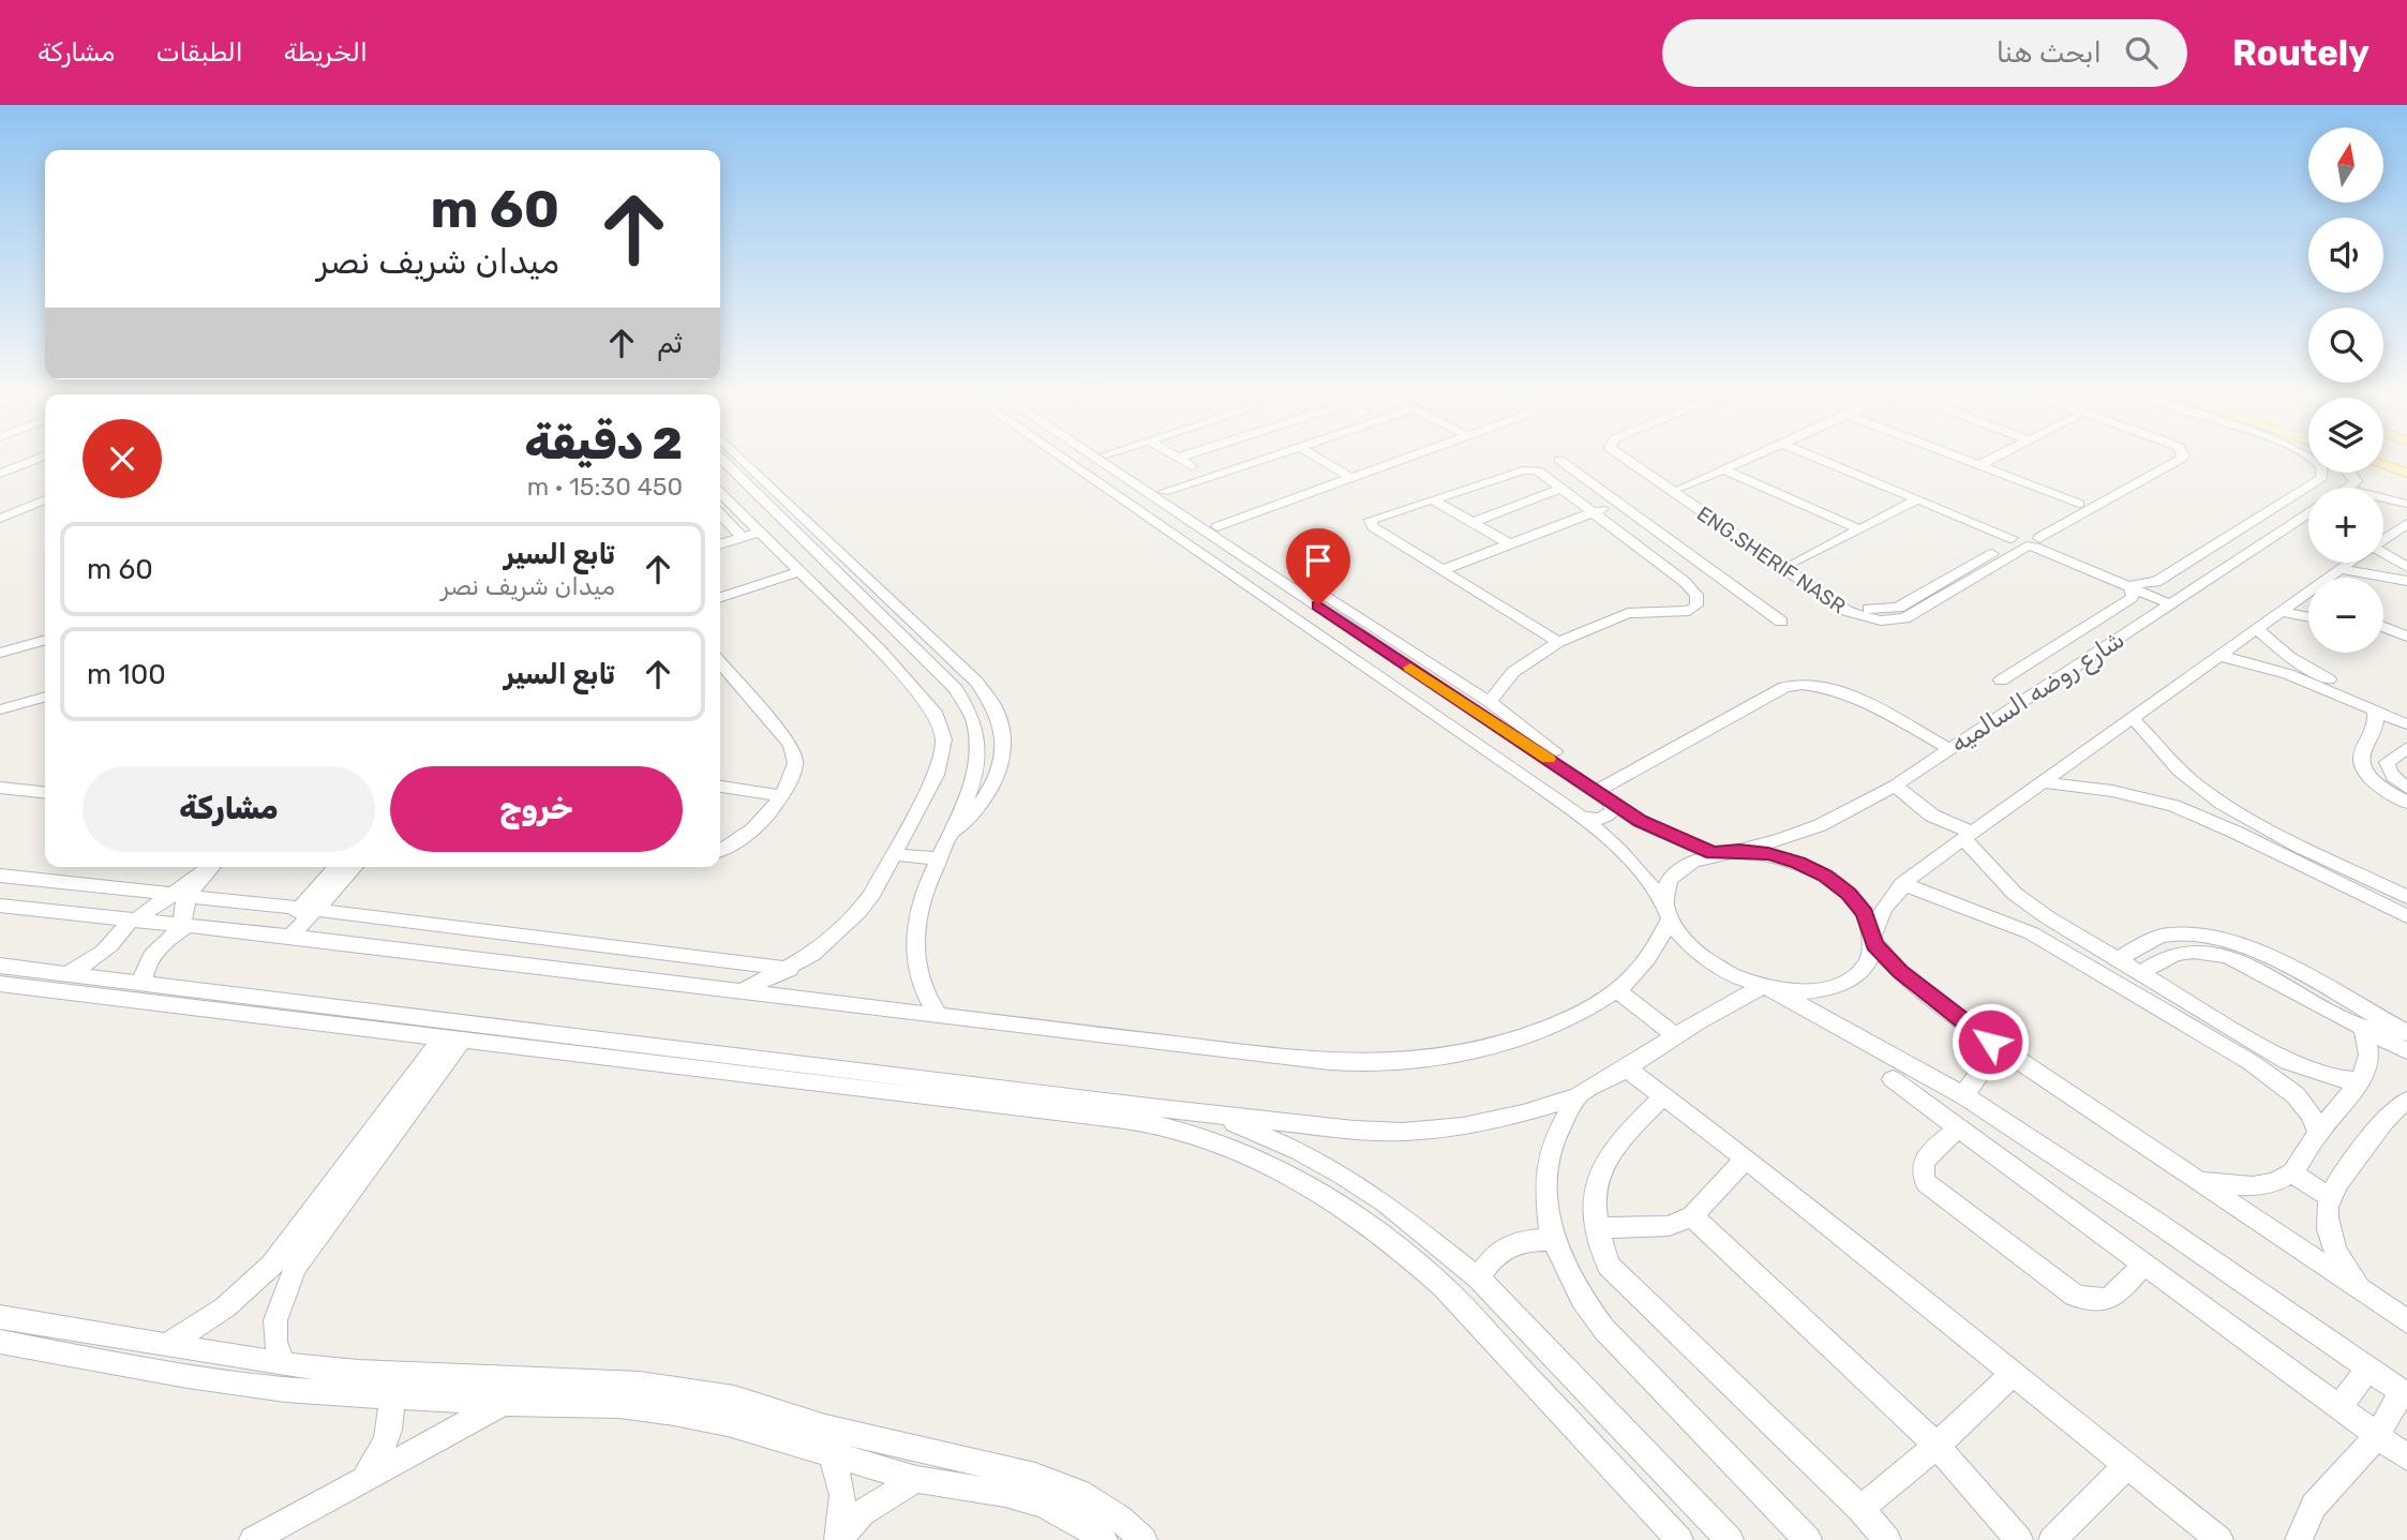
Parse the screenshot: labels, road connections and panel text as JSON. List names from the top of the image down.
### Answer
{
  "streets": {
    "street": ["ENG.SHERIF NASR", "شارع روضه السالميه"]
  },
  "north": "top",
  "page": {
    "header": "Routely",
    "search": "ابحث هنا",
    "nav": ["الخريطة", "الطبقات", "مشاركة"],
    "map_buttons": ["+", "−"],
    "turn": ["60 m", "ميدان شريف نصر"],
    "then": "ثم",
    "heading": ["2 دقيقة", "450 m · 15:30"],
    "list": [
      {
        "name": "تابع السير",
        "note": "ميدان شريف نصر",
        "value": "60 m"
      },
      {
        "name": "تابع السير",
        "value": "100 m"
      }
    ],
    "buttons": ["خروج", "مشاركة"]
  }
}
